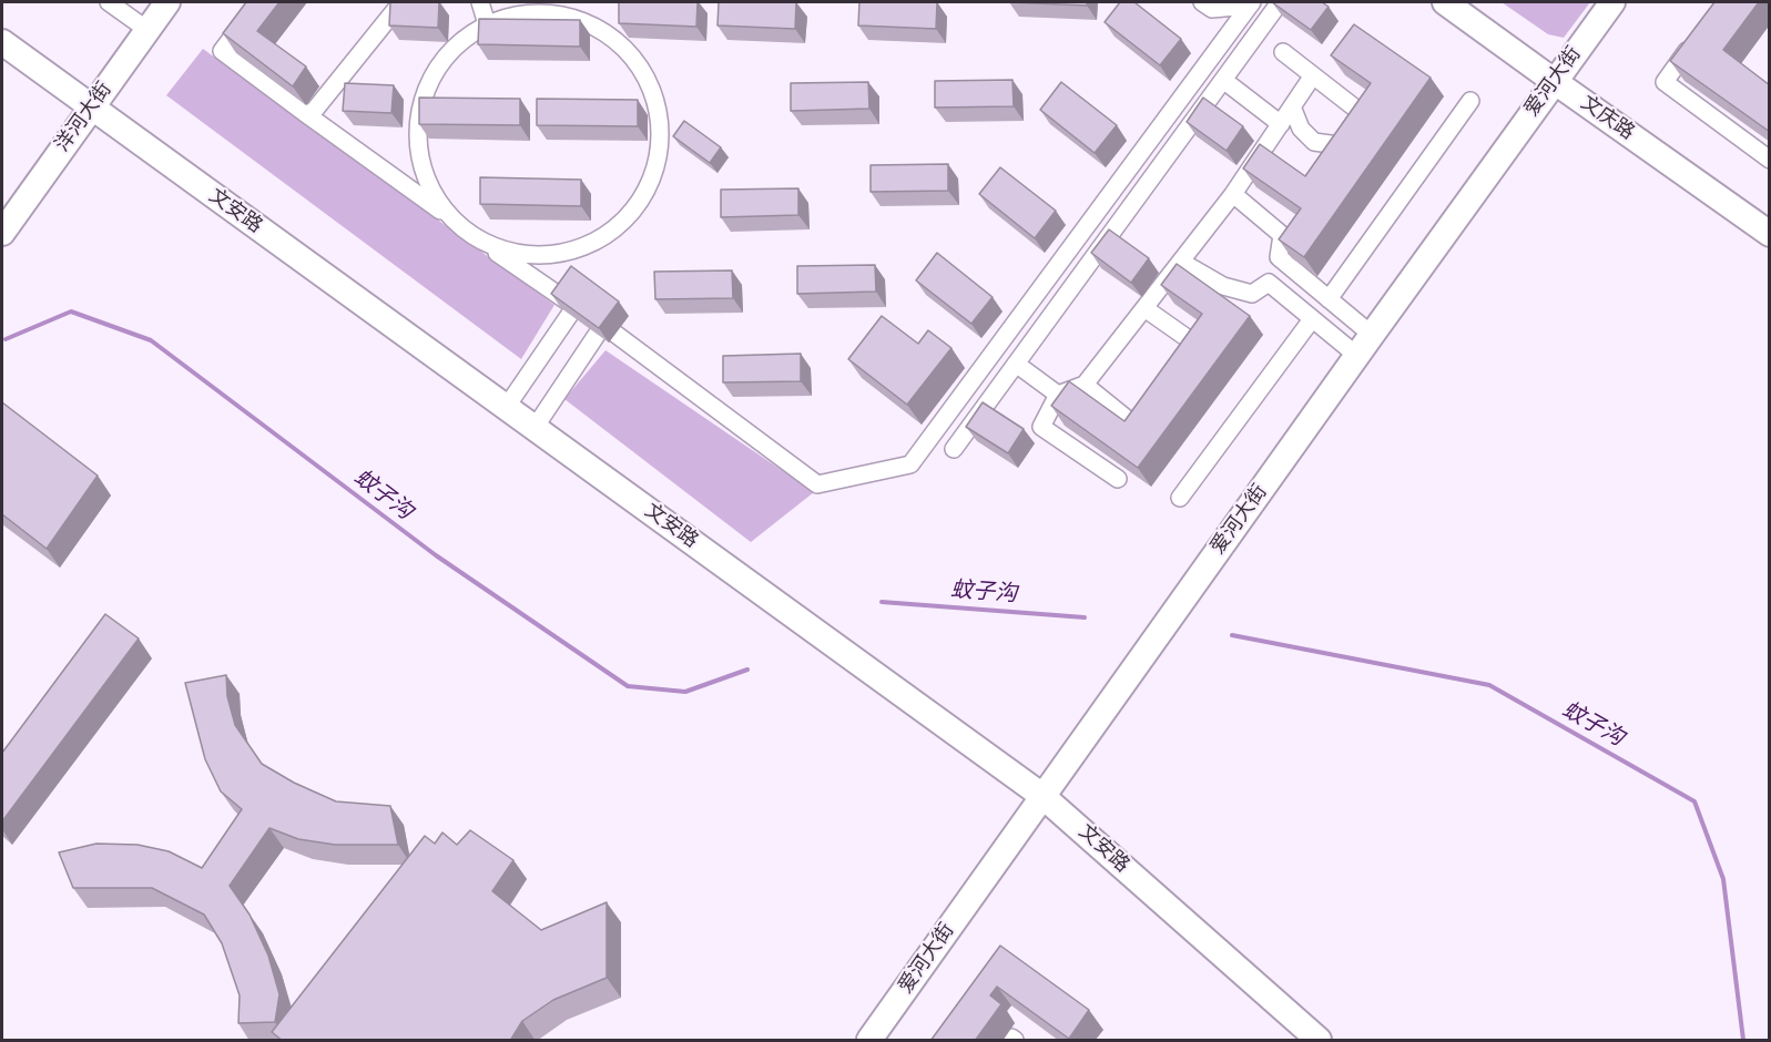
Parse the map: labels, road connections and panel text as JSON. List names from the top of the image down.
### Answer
{
  "streets": {
    "street": [
      "爱河大街",
      "洋河大街",
      "文庆路",
      "文安路"
    ]
  },
  "crossings": [
    ["爱河大街", "文庆路"],
    ["爱河大街", "文安路"],
    ["洋河大街", "文安路"]
  ],
  "water": ["蚊子沟"]
}
